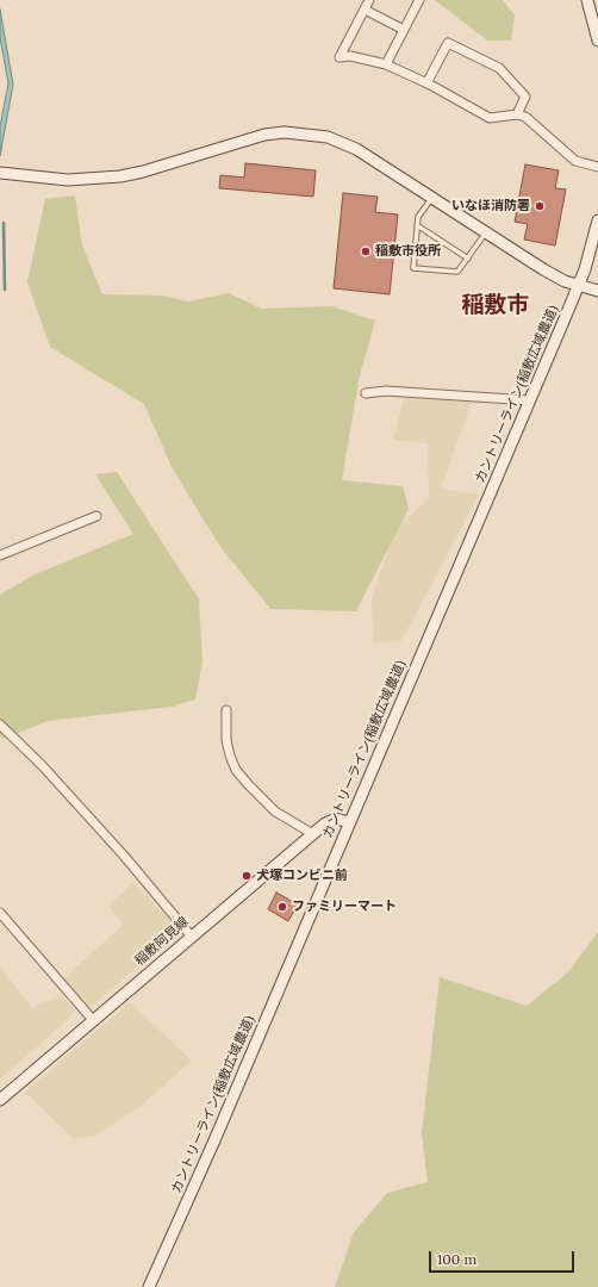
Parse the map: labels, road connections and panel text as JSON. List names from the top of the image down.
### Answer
{
  "streets": {
    "street": ["カントリーライン(稲敷広域農道)", "稲敷阿見線"]
  },
  "crossings": [
    ["カントリーライン(稲敷広域農道)", "稲敷阿見線"]
  ],
  "districts": ["稲敷市"],
  "places": [
    "いなほ消防署",
    "稲敷市役所",
    "犬塚コンビニ前",
    "ファミリーマート"
  ],
  "scale_bar": "100 m"
}
